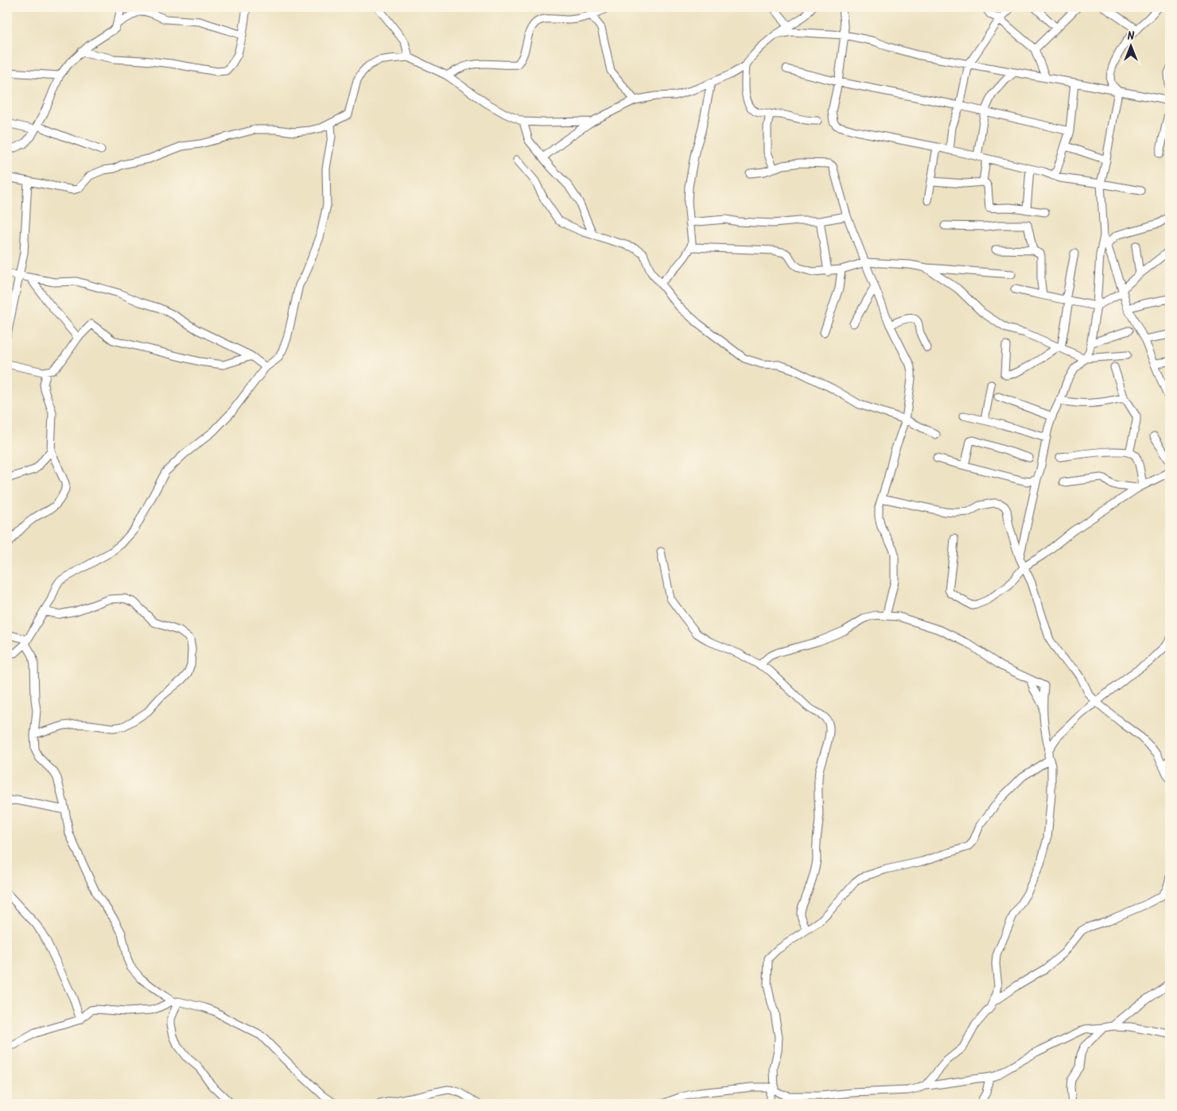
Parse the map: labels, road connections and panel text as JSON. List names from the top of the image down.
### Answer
{
  "north": "top"
}
